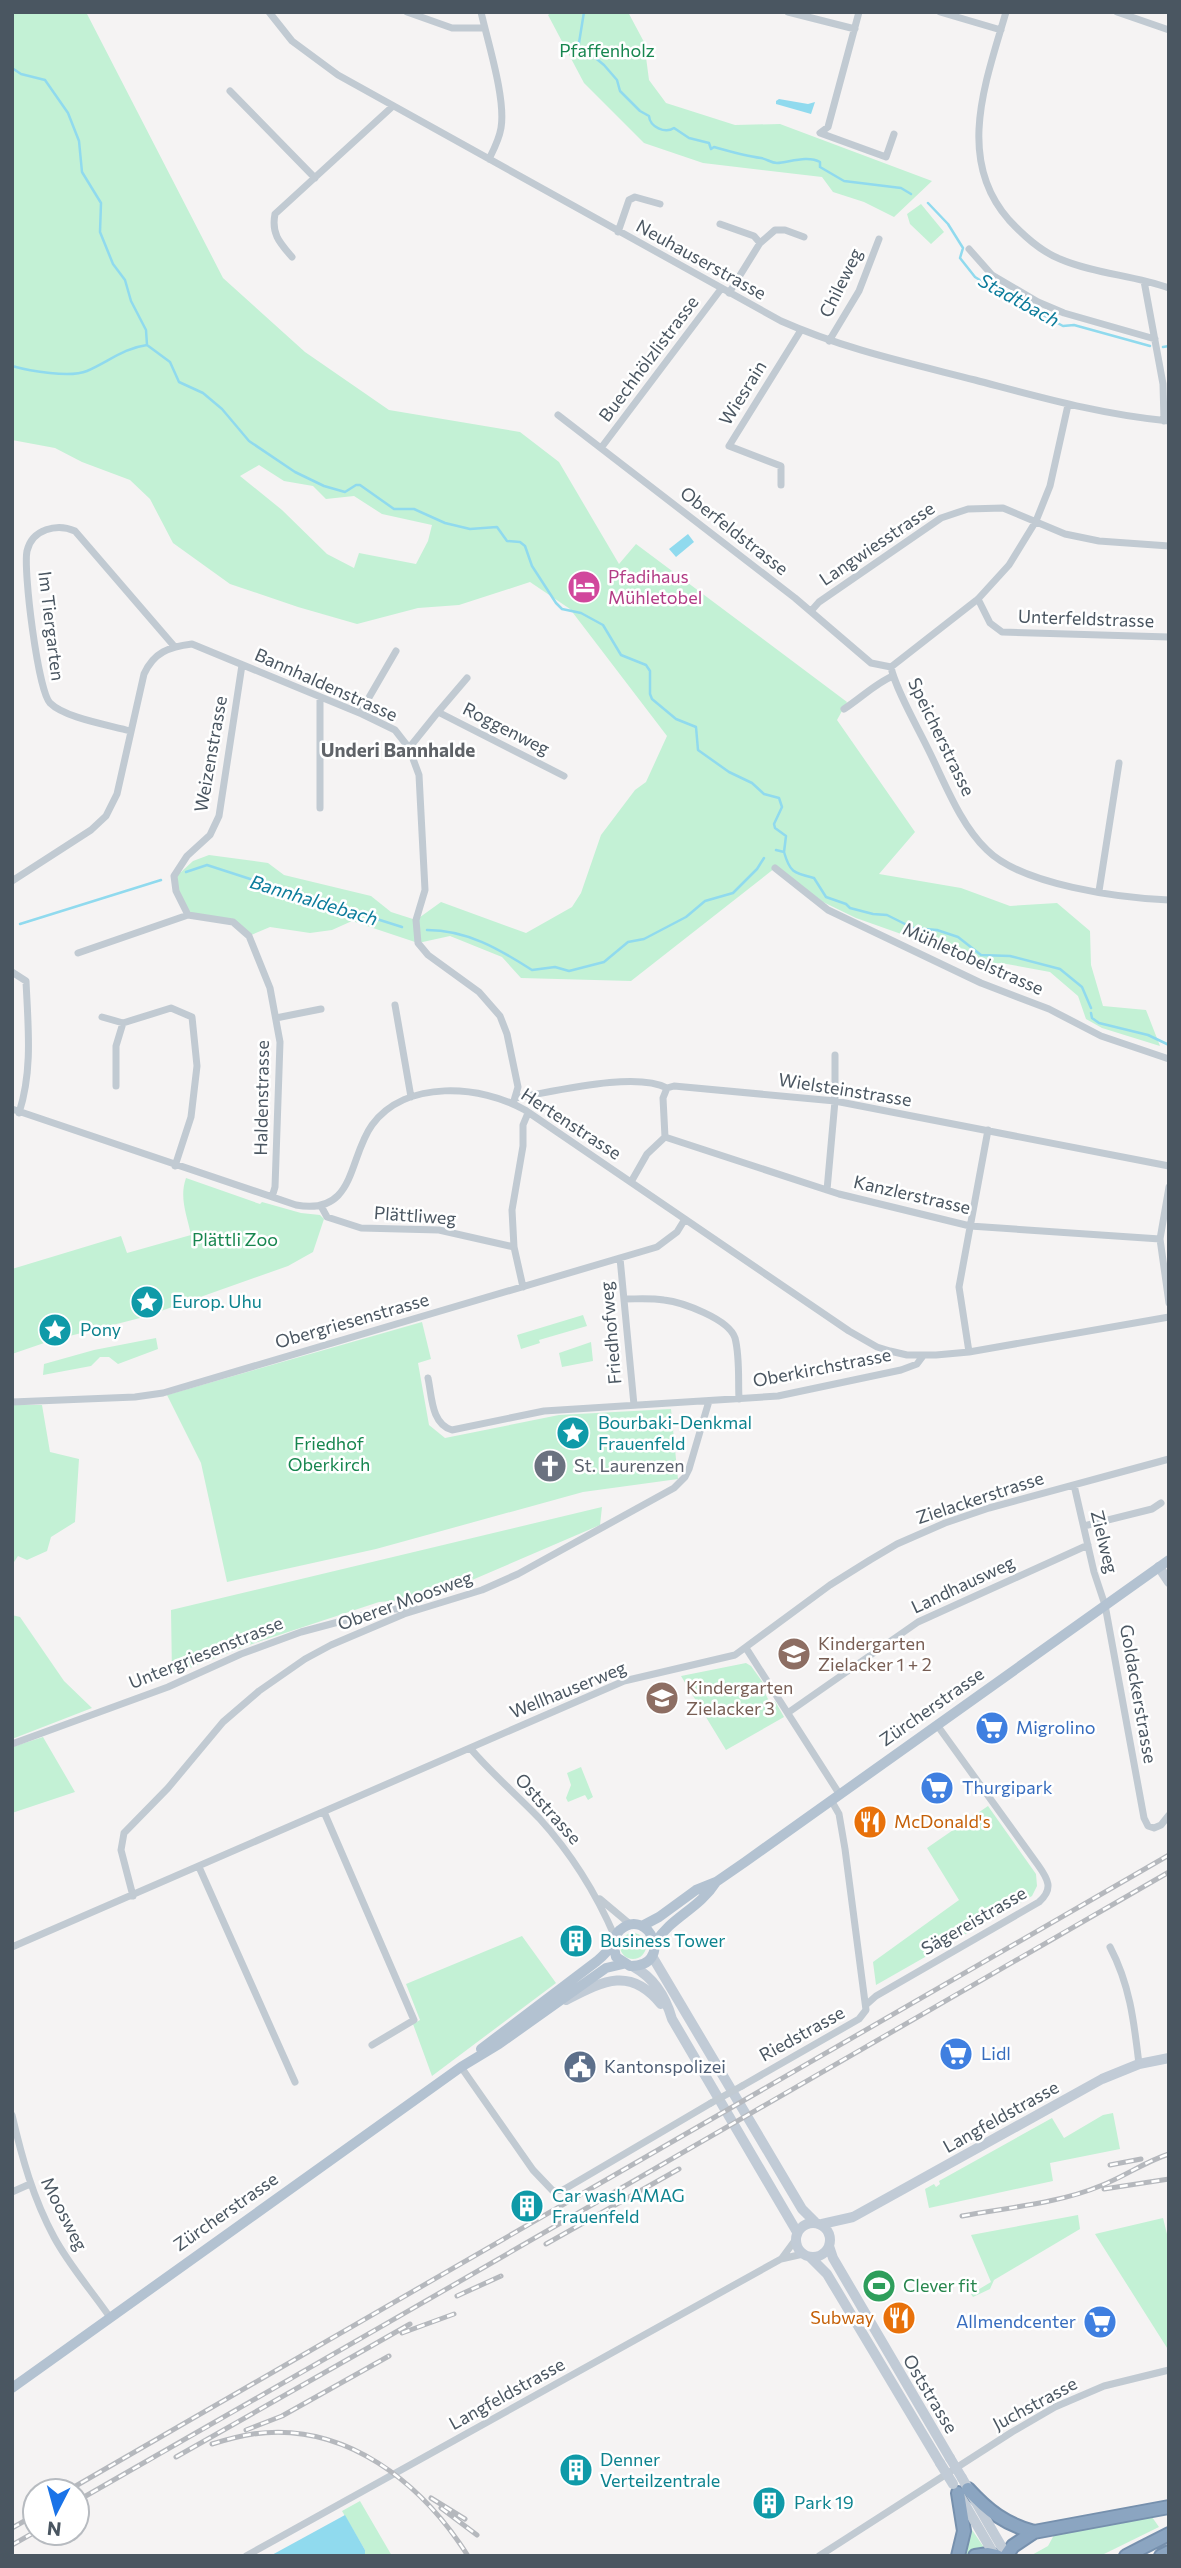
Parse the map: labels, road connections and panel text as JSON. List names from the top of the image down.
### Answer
{
  "streets": {
    "main road": ["Zürcherstrasse", "Oststrasse", "Langfeldstrasse"],
    "street": [
      "Neuhauserstrasse",
      "Chileweg",
      "Buechhölzlistrasse",
      "Wiesrain",
      "Oberfeldstrasse",
      "Langwiesstrasse",
      "Unterfeldstrasse",
      "Im Tiergarten",
      "Bannhaldenstrasse",
      "Roggenweg",
      "Speicherstrasse",
      "Weizenstrasse",
      "Mühletobelstrasse",
      "Wielsteinstrasse",
      "Haldenstrasse",
      "Hertenstrasse",
      "Kanzlerstrasse",
      "Plättliweg",
      "Obergriesenstrasse",
      "Friedhofweg",
      "Oberkirchstrasse",
      "Zielackerstrasse",
      "Zielweg",
      "Landhausweg",
      "Oberer Moosweg",
      "Untergriesenstrasse",
      "Wellhauserweg",
      "Goldackerstrasse",
      "Sägereistrasse",
      "Riedstrasse",
      "Moosweg",
      "Juchstrasse"
    ]
  },
  "crossings": [
    ["Neuhauserstrasse", "Chileweg"],
    ["Neuhauserstrasse", "Buechhölzlistrasse"],
    ["Neuhauserstrasse", "Wiesrain"],
    ["Neuhauserstrasse", "Speicherstrasse"],
    ["Buechhölzlistrasse", "Oberfeldstrasse"],
    ["Oberfeldstrasse", "Langwiesstrasse"],
    ["Oberfeldstrasse", "Speicherstrasse"],
    ["Langwiesstrasse", "Speicherstrasse"],
    ["Unterfeldstrasse", "Speicherstrasse"],
    ["Im Tiergarten", "Bannhaldenstrasse"],
    ["Bannhaldenstrasse", "Roggenweg"],
    ["Bannhaldenstrasse", "Weizenstrasse"],
    ["Bannhaldenstrasse", "Wielsteinstrasse"],
    ["Bannhaldenstrasse", "Hertenstrasse"],
    ["Weizenstrasse", "Haldenstrasse"],
    ["Wielsteinstrasse", "Hertenstrasse"],
    ["Hertenstrasse", "Plättliweg"],
    ["Hertenstrasse", "Obergriesenstrasse"],
    ["Hertenstrasse", "Oberkirchstrasse"],
    ["Obergriesenstrasse", "Friedhofweg"],
    ["Friedhofweg", "Oberkirchstrasse"],
    ["Oberkirchstrasse", "Oberer Moosweg"],
    ["Zielackerstrasse", "Zielweg"],
    ["Zielackerstrasse", "Wellhauserweg"],
    ["Zielweg", "Landhausweg"],
    ["Zielweg", "Goldackerstrasse"],
    ["Zielweg", "Zürcherstrasse"],
    ["Oberer Moosweg", "Untergriesenstrasse"],
    ["Oberer Moosweg", "Wellhauserweg"],
    ["Wellhauserweg", "Oststrasse"],
    ["Goldackerstrasse", "Zürcherstrasse"],
    ["Zürcherstrasse", "Oststrasse"],
    ["Zürcherstrasse", "Sägereistrasse"],
    ["Zürcherstrasse", "Riedstrasse"],
    ["Zürcherstrasse", "Moosweg"],
    ["Oststrasse", "Langfeldstrasse"],
    ["Sägereistrasse", "Riedstrasse"]
  ],
  "districts": ["Underi Bannhalde"],
  "water": ["Stadtbach", "Bannhaldebach"],
  "parks": ["Pfaffenholz", "Plättli Zoo", "Friedhof Oberkirch"],
  "places": {
    "hotel": ["Pfadihaus Mühletobel"],
    "place": ["Europ. Uhu", "Pony", "Bourbaki-Denkmal Frauenfeld"],
    "church": ["St. Laurenzen"],
    "school or university": ["Kindergarten Zielacker 1 + 2", "Kindergarten Zielacker 3"],
    "supermarket": [
      "Migrolino",
      "Thurgipark",
      "Lidl",
      "Allmendcenter"
    ],
    "restaurant": ["McDonald's", "Subway"],
    "building": [
      "Business Tower",
      "Car wash AMAG Frauenfeld",
      "Denner Verteilzentrale",
      "Park 19"
    ],
    "public building": ["Kantonspolizei"],
    "sports": ["Clever fit"]
  },
  "north": "bottom"
}
